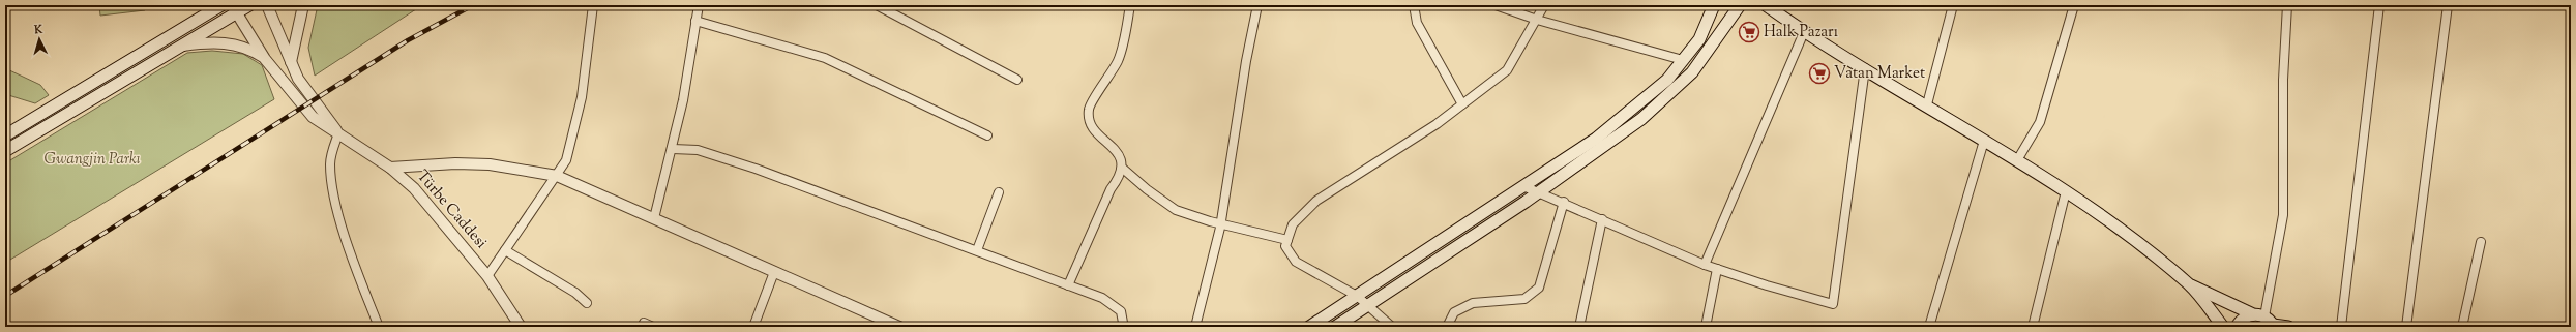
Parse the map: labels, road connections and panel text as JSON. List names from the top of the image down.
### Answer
{
  "streets": {
    "street": ["Türbe Caddesi"]
  },
  "parks": ["Gwangjin Parkı"],
  "places": {
    "supermarket": ["Halk Pazarı", "Vatan Market"]
  },
  "north": "top"
}
